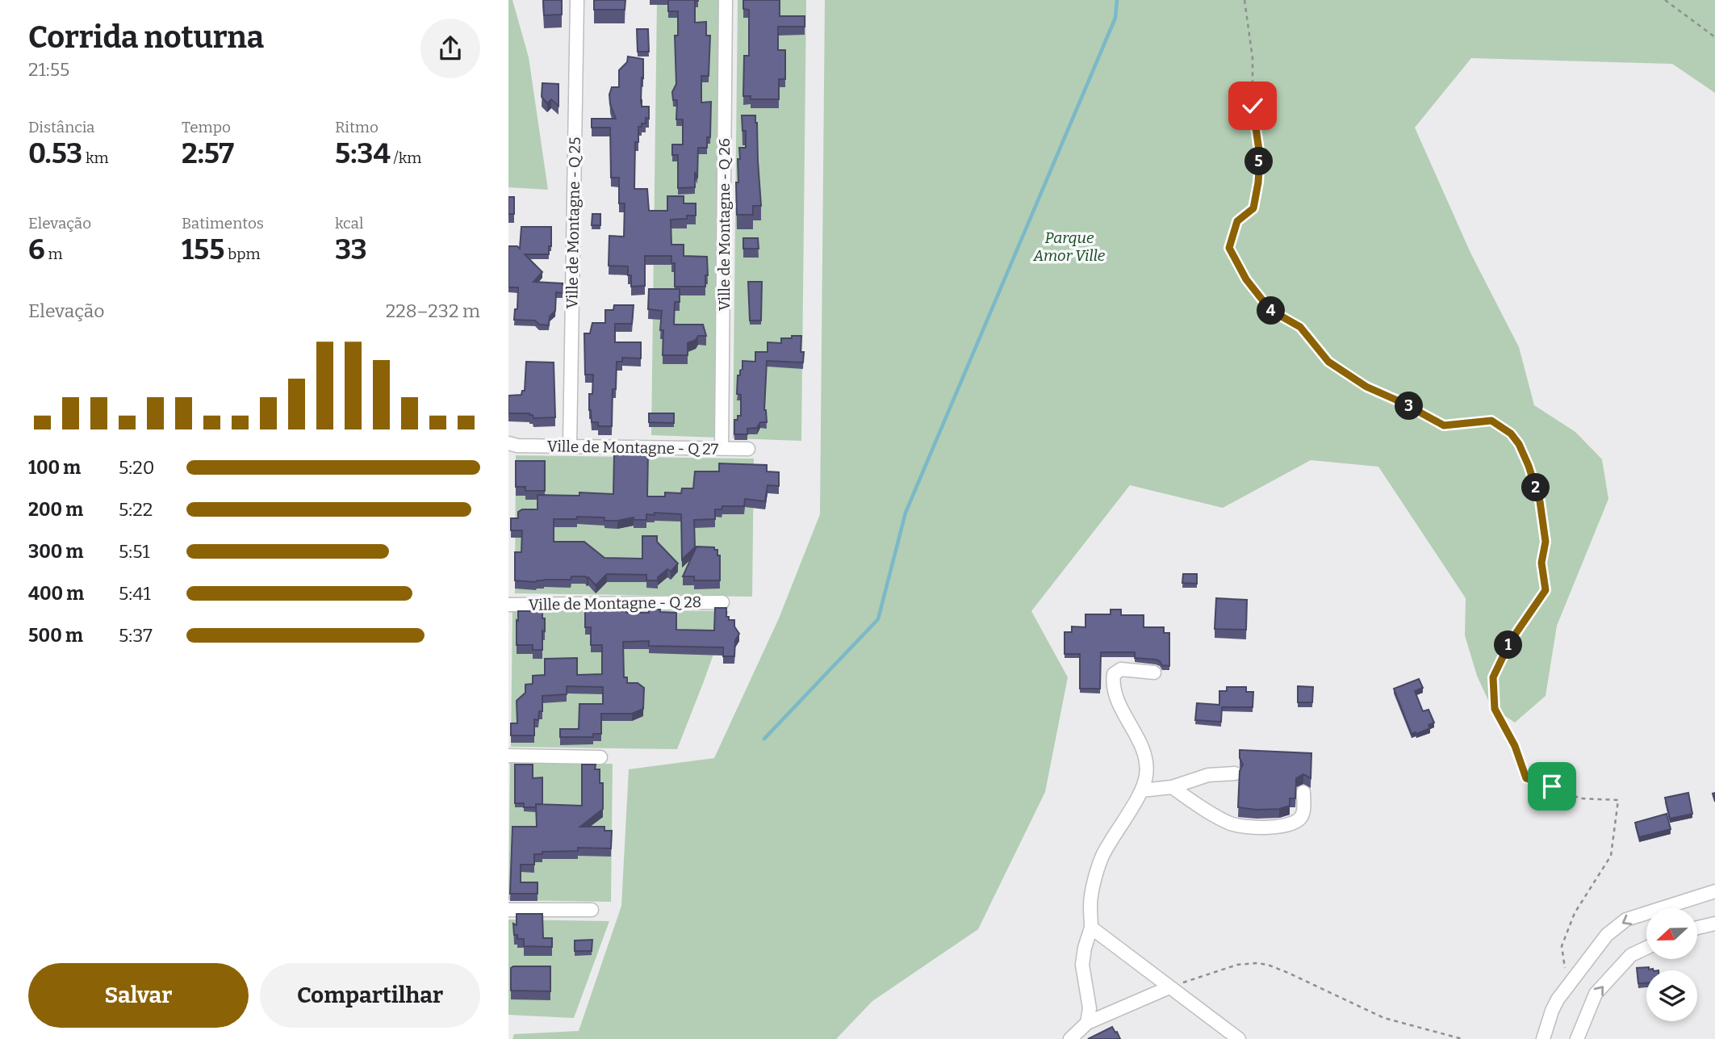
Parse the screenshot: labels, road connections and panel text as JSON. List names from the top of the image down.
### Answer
{
  "streets": {
    "street": [
      "Ville de Montagne - Q 25",
      "Ville de Montagne - Q 26",
      "Ville de Montagne - Q 27",
      "Ville de Montagne - Q 28"
    ]
  },
  "crossings": [
    ["Ville de Montagne - Q 25", "Ville de Montagne - Q 27"],
    ["Ville de Montagne - Q 26", "Ville de Montagne - Q 27"]
  ],
  "parks": ["Parque Amor Ville"],
  "north": "left",
  "page": {
    "heading": ["Corrida noturna", "21:55"],
    "stats": [
      ["Distância", "0.53 km"],
      ["Tempo", "2:57"],
      ["Ritmo", "5:34 /km"],
      ["Elevação", "6 m"],
      ["Batimentos", "155 bpm"],
      ["kcal", "33"]
    ],
    "pins": [
      "5",
      "4",
      "3",
      "2",
      "1"
    ],
    "chart": ["Elevação", "228–232 m"],
    "list": [
      {
        "name": "100 m",
        "note": "5:20"
      },
      {
        "name": "200 m",
        "note": "5:22"
      },
      {
        "name": "300 m",
        "note": "5:51"
      },
      {
        "name": "400 m",
        "note": "5:41"
      },
      {
        "name": "500 m",
        "note": "5:37"
      }
    ],
    "buttons": ["Salvar", "Compartilhar"]
  }
}
